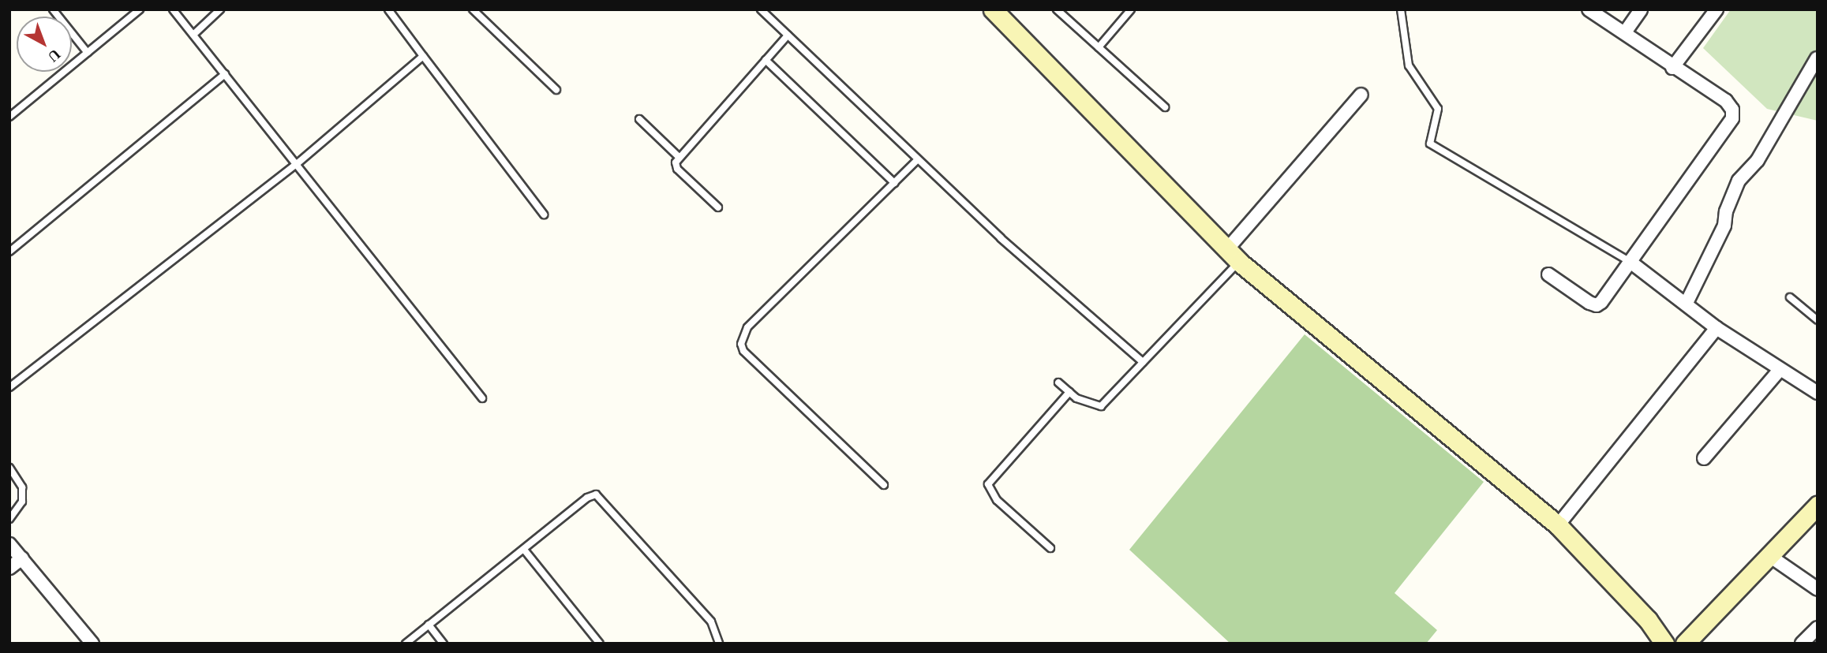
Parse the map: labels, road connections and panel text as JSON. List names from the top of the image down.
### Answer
{
  "north": "bottom right"
}
